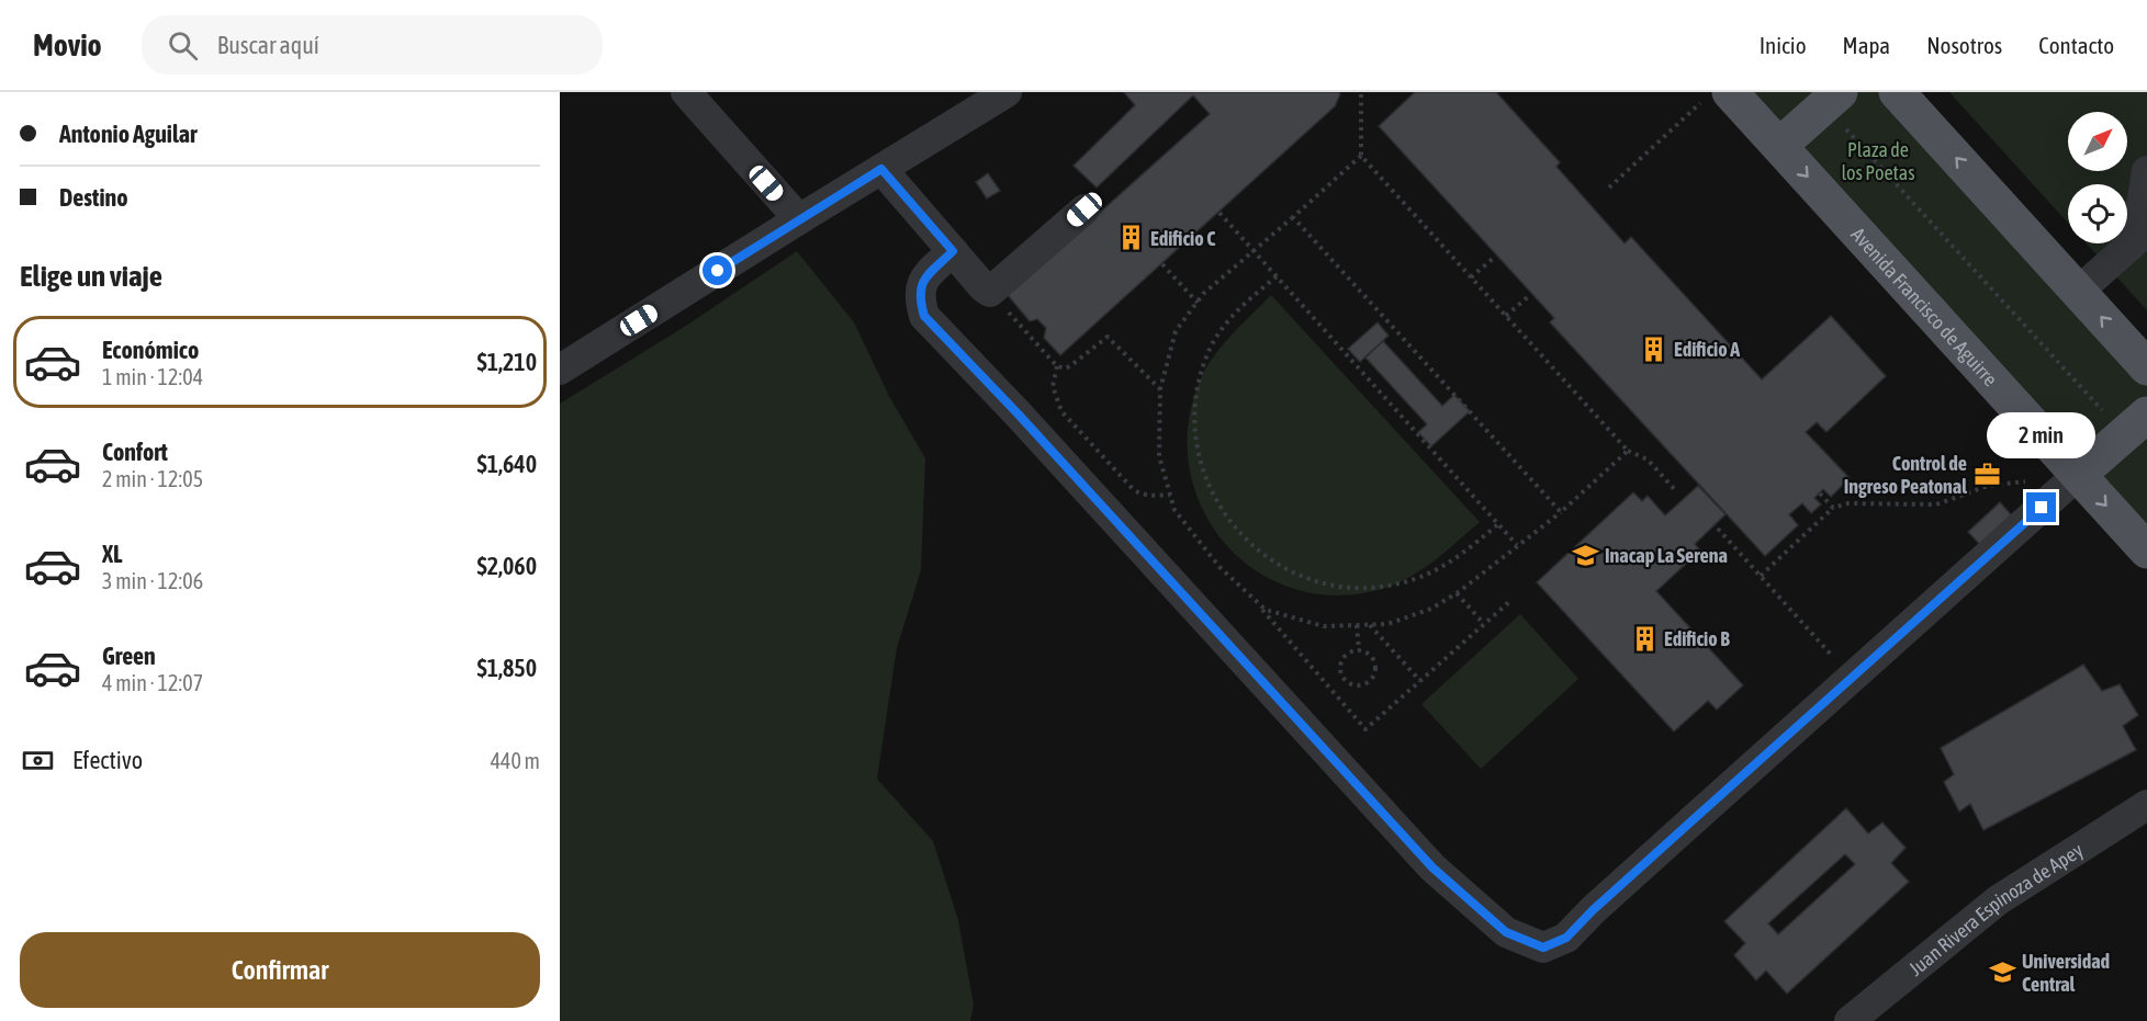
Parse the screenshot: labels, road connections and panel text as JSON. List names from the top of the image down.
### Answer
{
  "streets": {
    "main road": ["Avenida Francisco de Aguirre"],
    "street": ["Juan Rivera Espinoza de Apey"]
  },
  "parks": ["Plaza de los Poetas"],
  "places": {
    "building": ["Edificio C", "Edificio A", "Edificio B"],
    "office": ["Control de Ingreso Peatonal"],
    "school or university": ["Inacap La Serena", "Universidad Central"]
  },
  "north": "top right",
  "page": {
    "header": "Movio",
    "search": "Buscar aquí",
    "nav": [
      "Inicio",
      "Mapa",
      "Nosotros",
      "Contacto"
    ],
    "banner": ["Antonio Aguilar", "Destino"],
    "heading": "Elige un viaje",
    "list": [
      {
        "name": "Económico",
        "note": "1 min · 12:04",
        "value": "$1,210"
      },
      {
        "name": "Confort",
        "note": "2 min · 12:05",
        "value": "$1,640"
      },
      {
        "name": "XL",
        "note": "3 min · 12:06",
        "value": "$2,060"
      },
      {
        "name": "Green",
        "note": "4 min · 12:07",
        "value": "$1,850"
      }
    ],
    "bubble": "2 min",
    "pay": ["Efectivo", "440 m"],
    "buttons": "Confirmar"
  }
}
